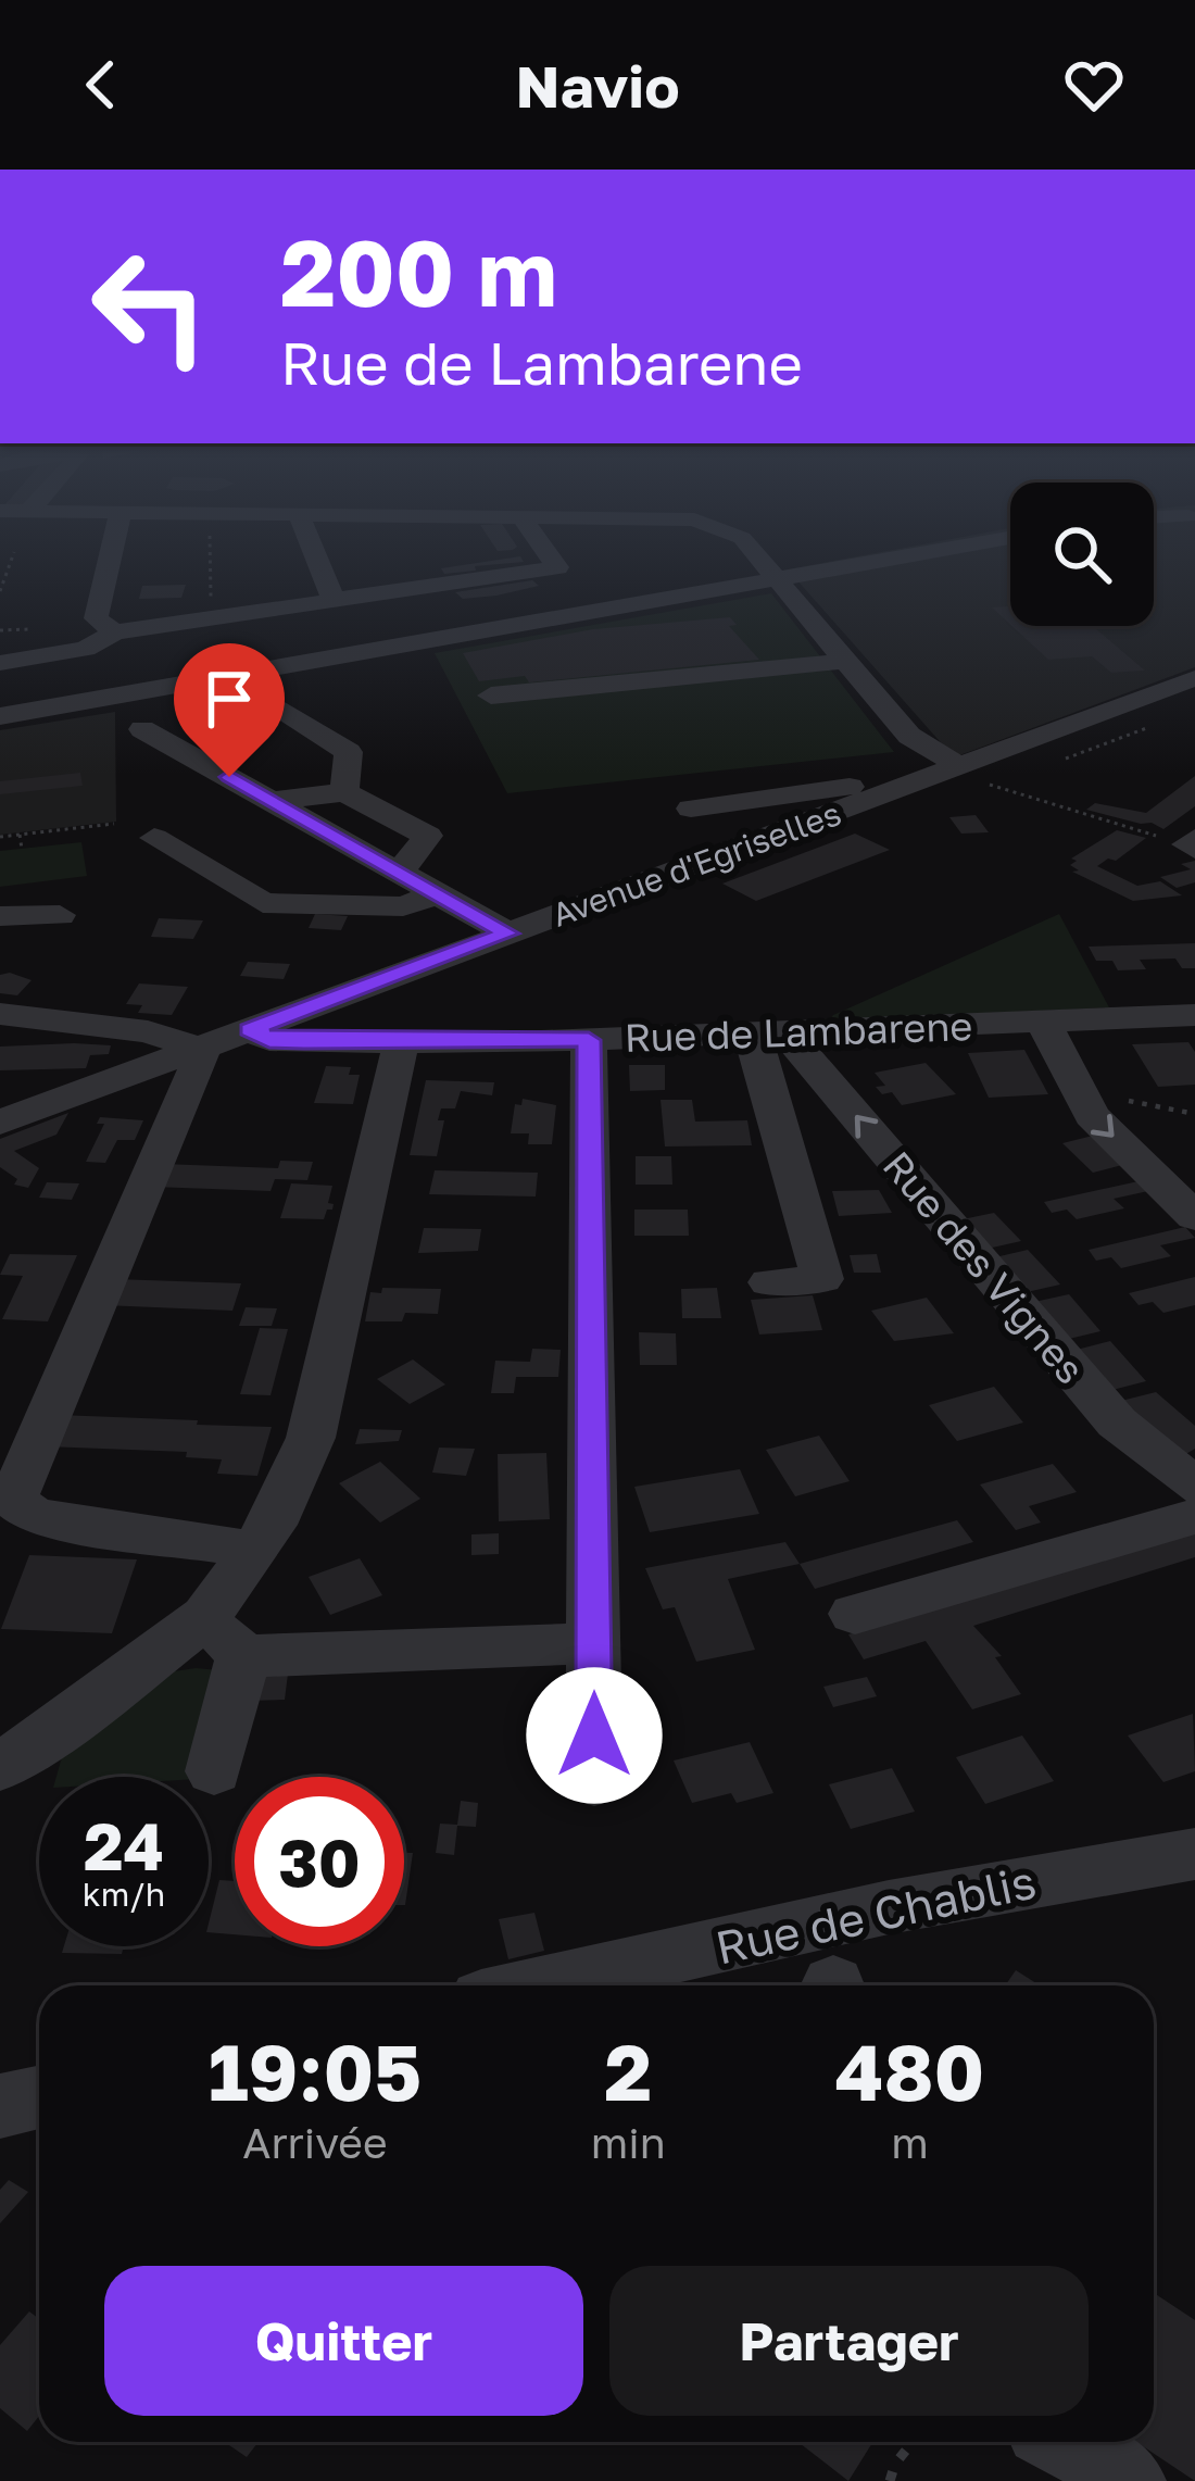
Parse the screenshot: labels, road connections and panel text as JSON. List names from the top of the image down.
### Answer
{
  "streets": {
    "street": [
      "Avenue d'Egriselles",
      "Rue de Lambarene",
      "Rue des Vignes",
      "Rue de Chablis"
    ]
  },
  "crossings": [
    ["Avenue d'Egriselles", "Rue de Lambarene"],
    ["Rue de Lambarene", "Rue des Vignes"]
  ],
  "page": {
    "header": "Navio",
    "turn": ["200 m", "Rue de Lambarene"],
    "speed": "24 km/h",
    "limit": "30",
    "eta": [
      "19:05",
      "Arrivée",
      "2",
      "min",
      "480",
      "m"
    ],
    "buttons": ["Quitter", "Partager"]
  }
}
